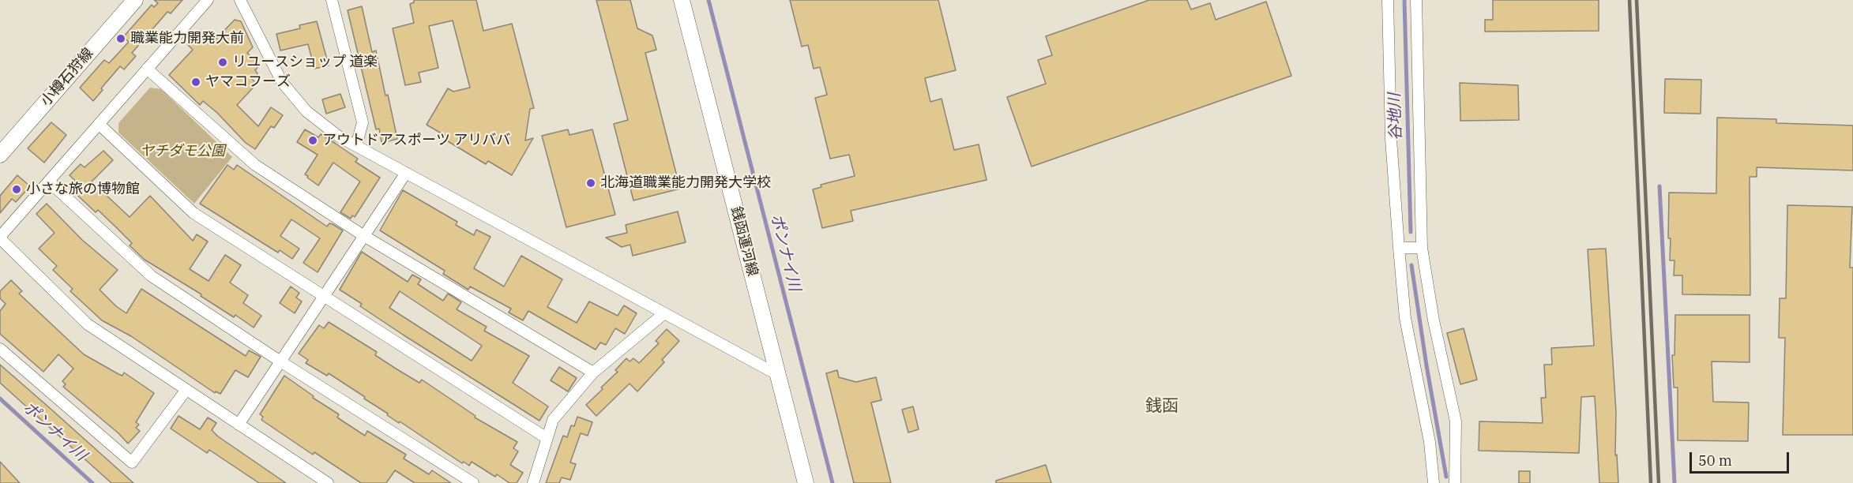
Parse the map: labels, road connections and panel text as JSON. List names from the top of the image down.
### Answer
{
  "streets": {
    "street": ["小樽石狩線", "銭函運河線"]
  },
  "districts": ["銭函"],
  "water": ["谷地川", "ポンナイ川"],
  "parks": ["ヤチダモ公園"],
  "places": [
    "職業能力開発大前",
    "リユースショップ 道楽",
    "ヤマコフーズ",
    "アウトドアスポーツ アリババ",
    "北海道職業能力開発大学校",
    "小さな旅の博物館"
  ],
  "scale_bar": "50 m"
}
